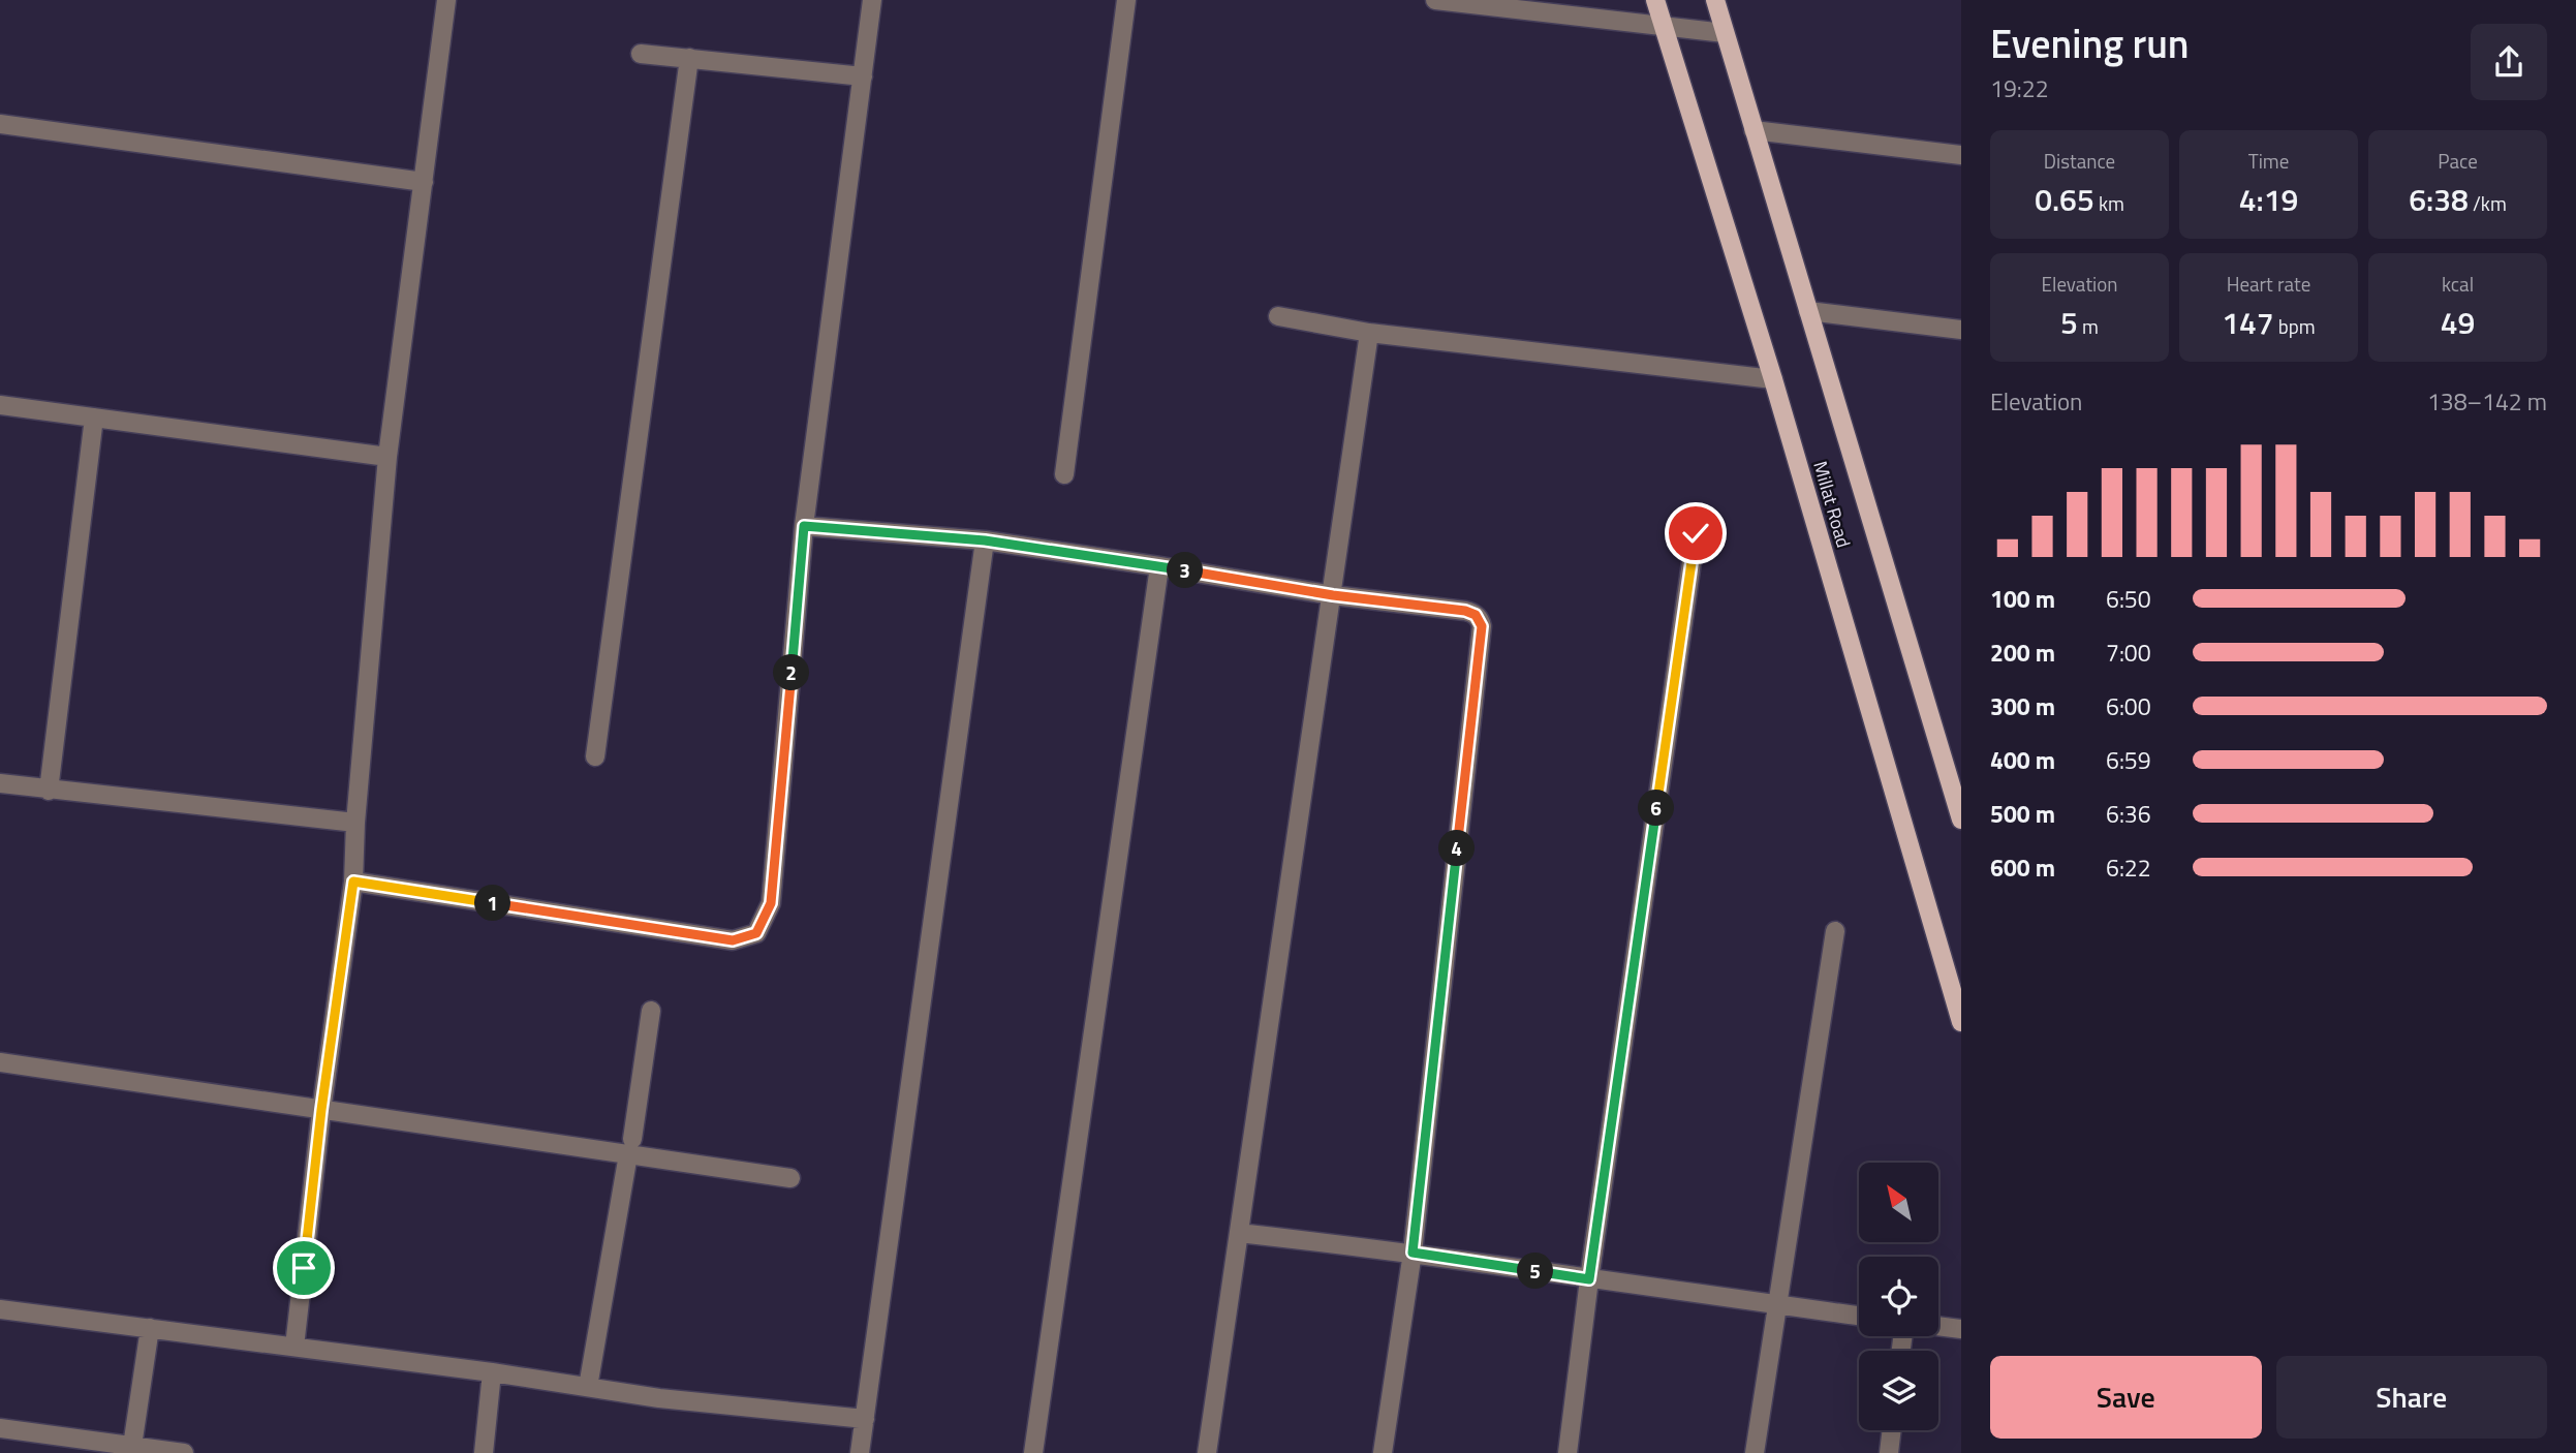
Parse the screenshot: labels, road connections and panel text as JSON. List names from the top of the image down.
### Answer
{
  "streets": {
    "main road": ["Millat Road"]
  },
  "north": "top left",
  "page": {
    "heading": ["Evening run", "19:22"],
    "stats": [
      ["Distance", "0.65 km"],
      ["Time", "4:19"],
      ["Pace", "6:38 /km"],
      ["Elevation", "5 m"],
      ["Heart rate", "147 bpm"],
      ["kcal", "49"]
    ],
    "chart": ["Elevation", "138–142 m"],
    "pins": [
      "3",
      "2",
      "6",
      "4",
      "1",
      "5"
    ],
    "list": [
      {
        "name": "100 m",
        "note": "6:50"
      },
      {
        "name": "200 m",
        "note": "7:00"
      },
      {
        "name": "300 m",
        "note": "6:00"
      },
      {
        "name": "400 m",
        "note": "6:59"
      },
      {
        "name": "500 m",
        "note": "6:36"
      },
      {
        "name": "600 m",
        "note": "6:22"
      }
    ],
    "buttons": ["Save", "Share"]
  }
}
